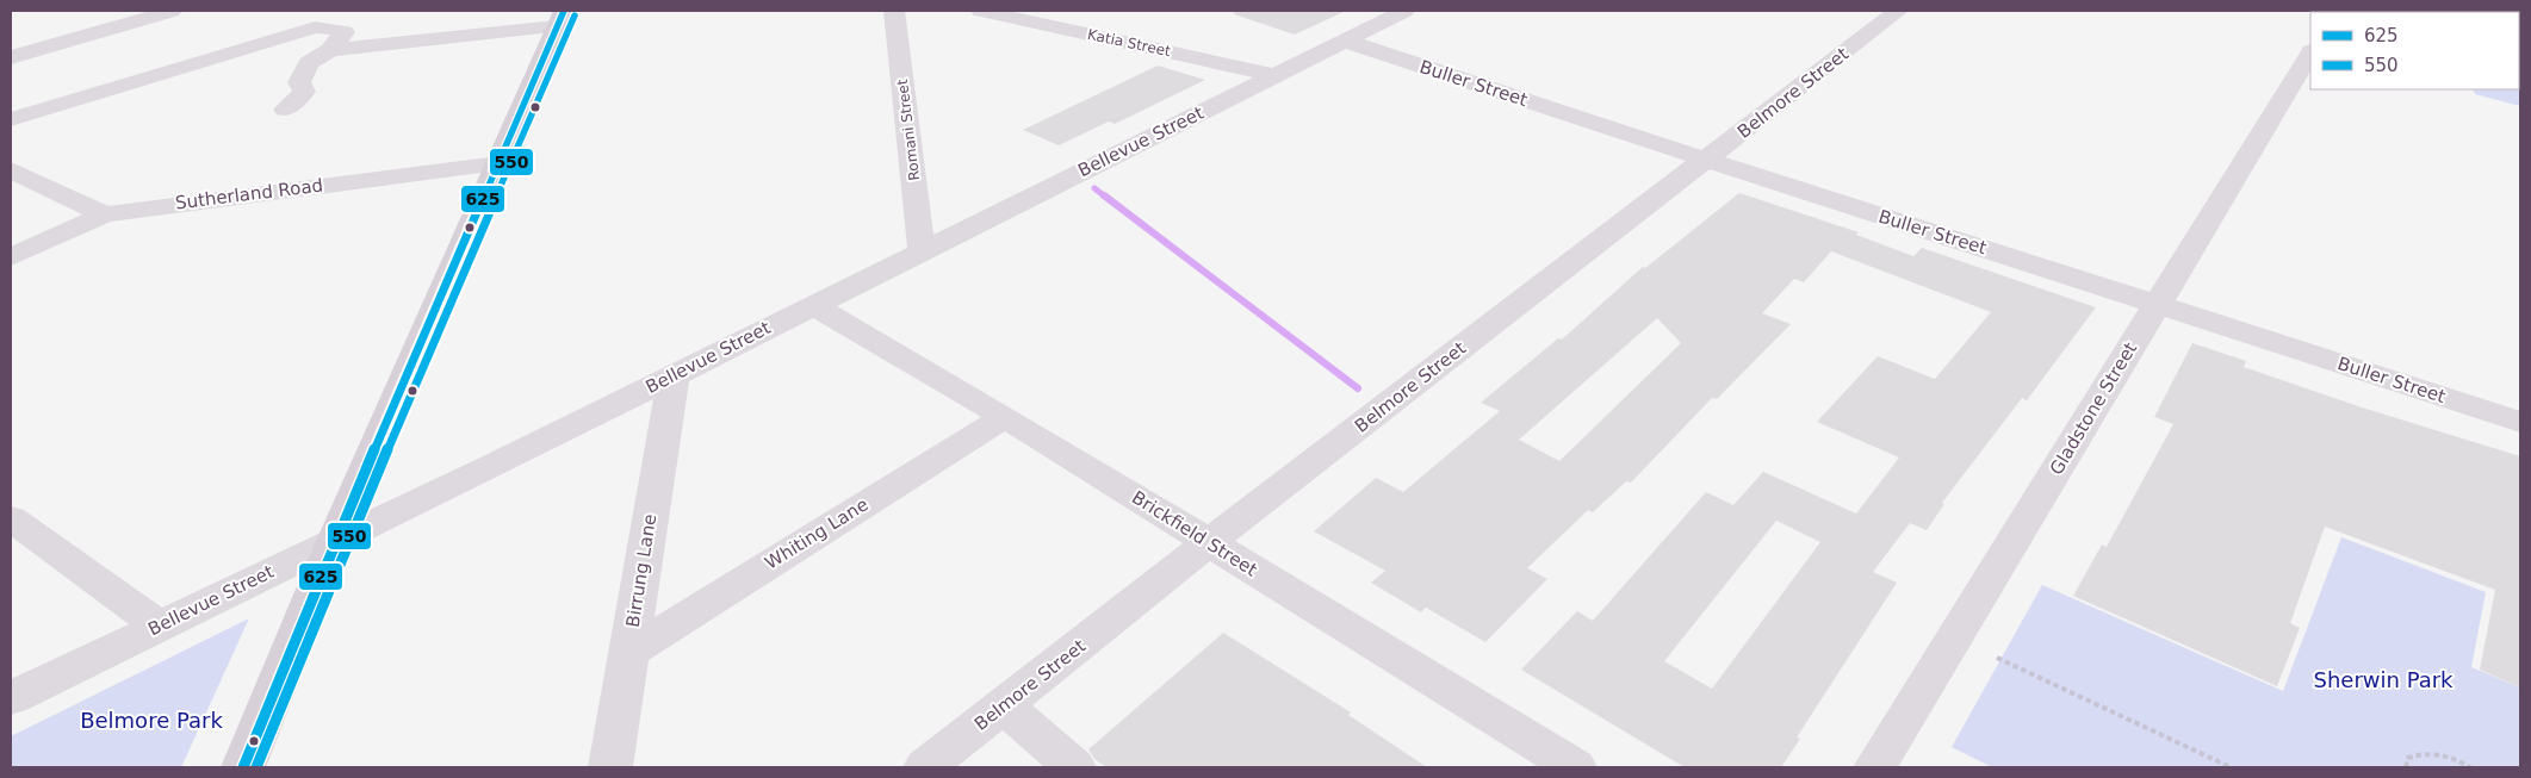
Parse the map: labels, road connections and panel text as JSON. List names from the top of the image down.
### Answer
{
  "streets": {
    "street": [
      "Katia Street",
      "Buller Street",
      "Belmore Street",
      "Romani Street",
      "Bellevue Street",
      "Sutherland Road",
      "Gladstone Street",
      "Whiting Lane",
      "Brickfield Street",
      "Birrung Lane"
    ]
  },
  "crossings": [
    ["Katia Street", "Bellevue Street"],
    ["Buller Street", "Belmore Street"],
    ["Buller Street", "Bellevue Street"],
    ["Buller Street", "Gladstone Street"],
    ["Belmore Street", "Brickfield Street"],
    ["Romani Street", "Bellevue Street"],
    ["Bellevue Street", "Brickfield Street"],
    ["Bellevue Street", "Birrung Lane"],
    ["Whiting Lane", "Brickfield Street"],
    ["Whiting Lane", "Birrung Lane"]
  ],
  "parks": ["Sherwin Park", "Belmore Park"],
  "lines": ["transit line 625", "transit line 550"],
  "legend": ["625", "550"]
}
